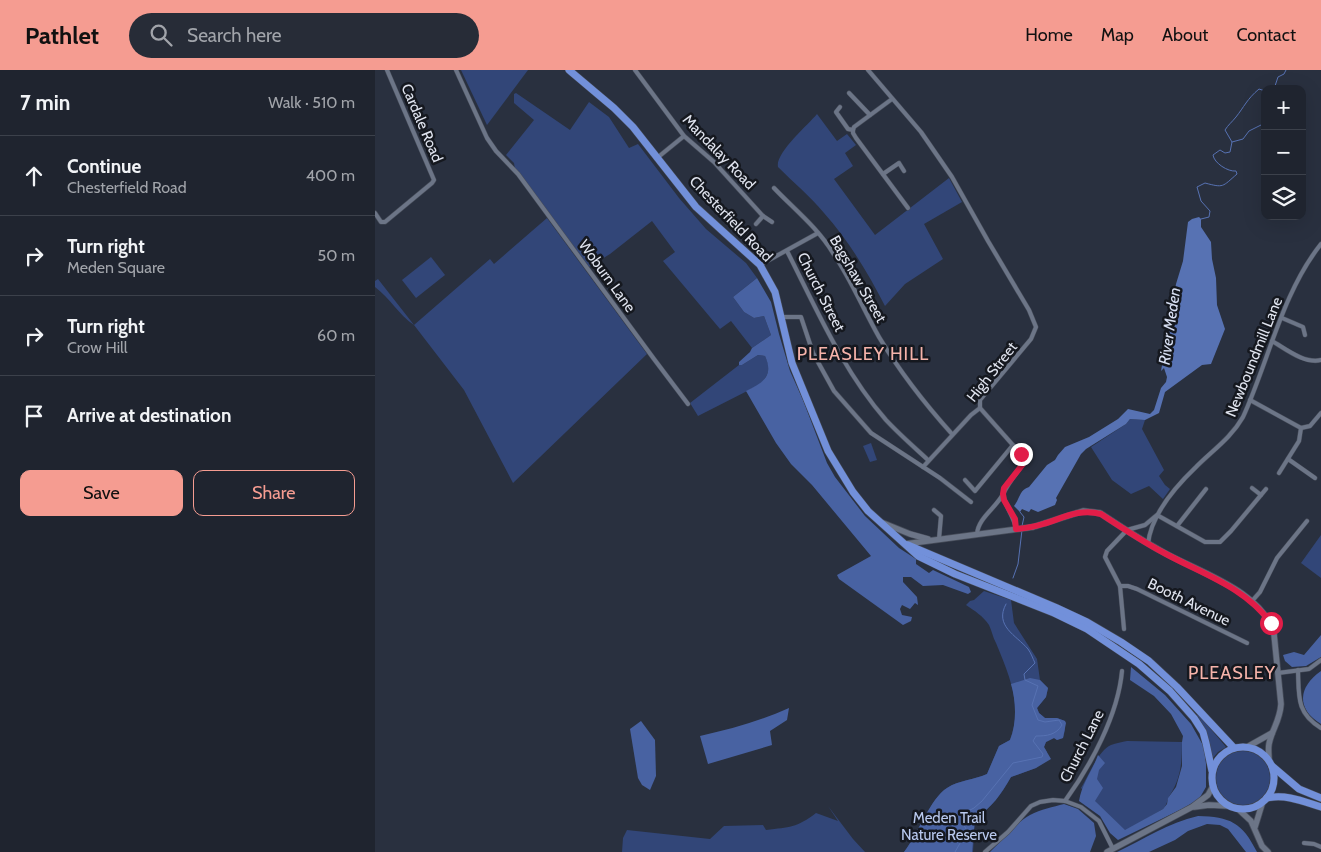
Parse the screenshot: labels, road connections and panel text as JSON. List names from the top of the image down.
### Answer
{
  "streets": {
    "highway": ["Chesterfield Road"],
    "street": [
      "Cardale Road",
      "Mandalay Road",
      "Woburn Lane",
      "Bagshaw Street",
      "Church Street",
      "Newboundmill Lane",
      "High Street",
      "Booth Avenue",
      "Church Lane"
    ]
  },
  "crossings": [
    ["Chesterfield Road", "Newboundmill Lane"],
    ["Bagshaw Street", "High Street"],
    ["Church Street", "High Street"]
  ],
  "districts": ["PLEASLEY HILL", "PLEASLEY"],
  "water": ["River Meden"],
  "parks": ["Meden Trail Nature Reserve"],
  "page": {
    "header": "Pathlet",
    "search": "Search here",
    "nav": [
      "Home",
      "Map",
      "About",
      "Contact"
    ],
    "heading": ["7 min", "Walk · 510 m"],
    "map_buttons": ["+", "−"],
    "list": [
      ["Continue", "Chesterfield Road", "400 m"],
      ["Turn right", "Meden Square", "50 m"],
      ["Turn right", "Crow Hill", "60 m"],
      "Arrive at destination"
    ],
    "buttons": ["Save", "Share"]
  }
}
